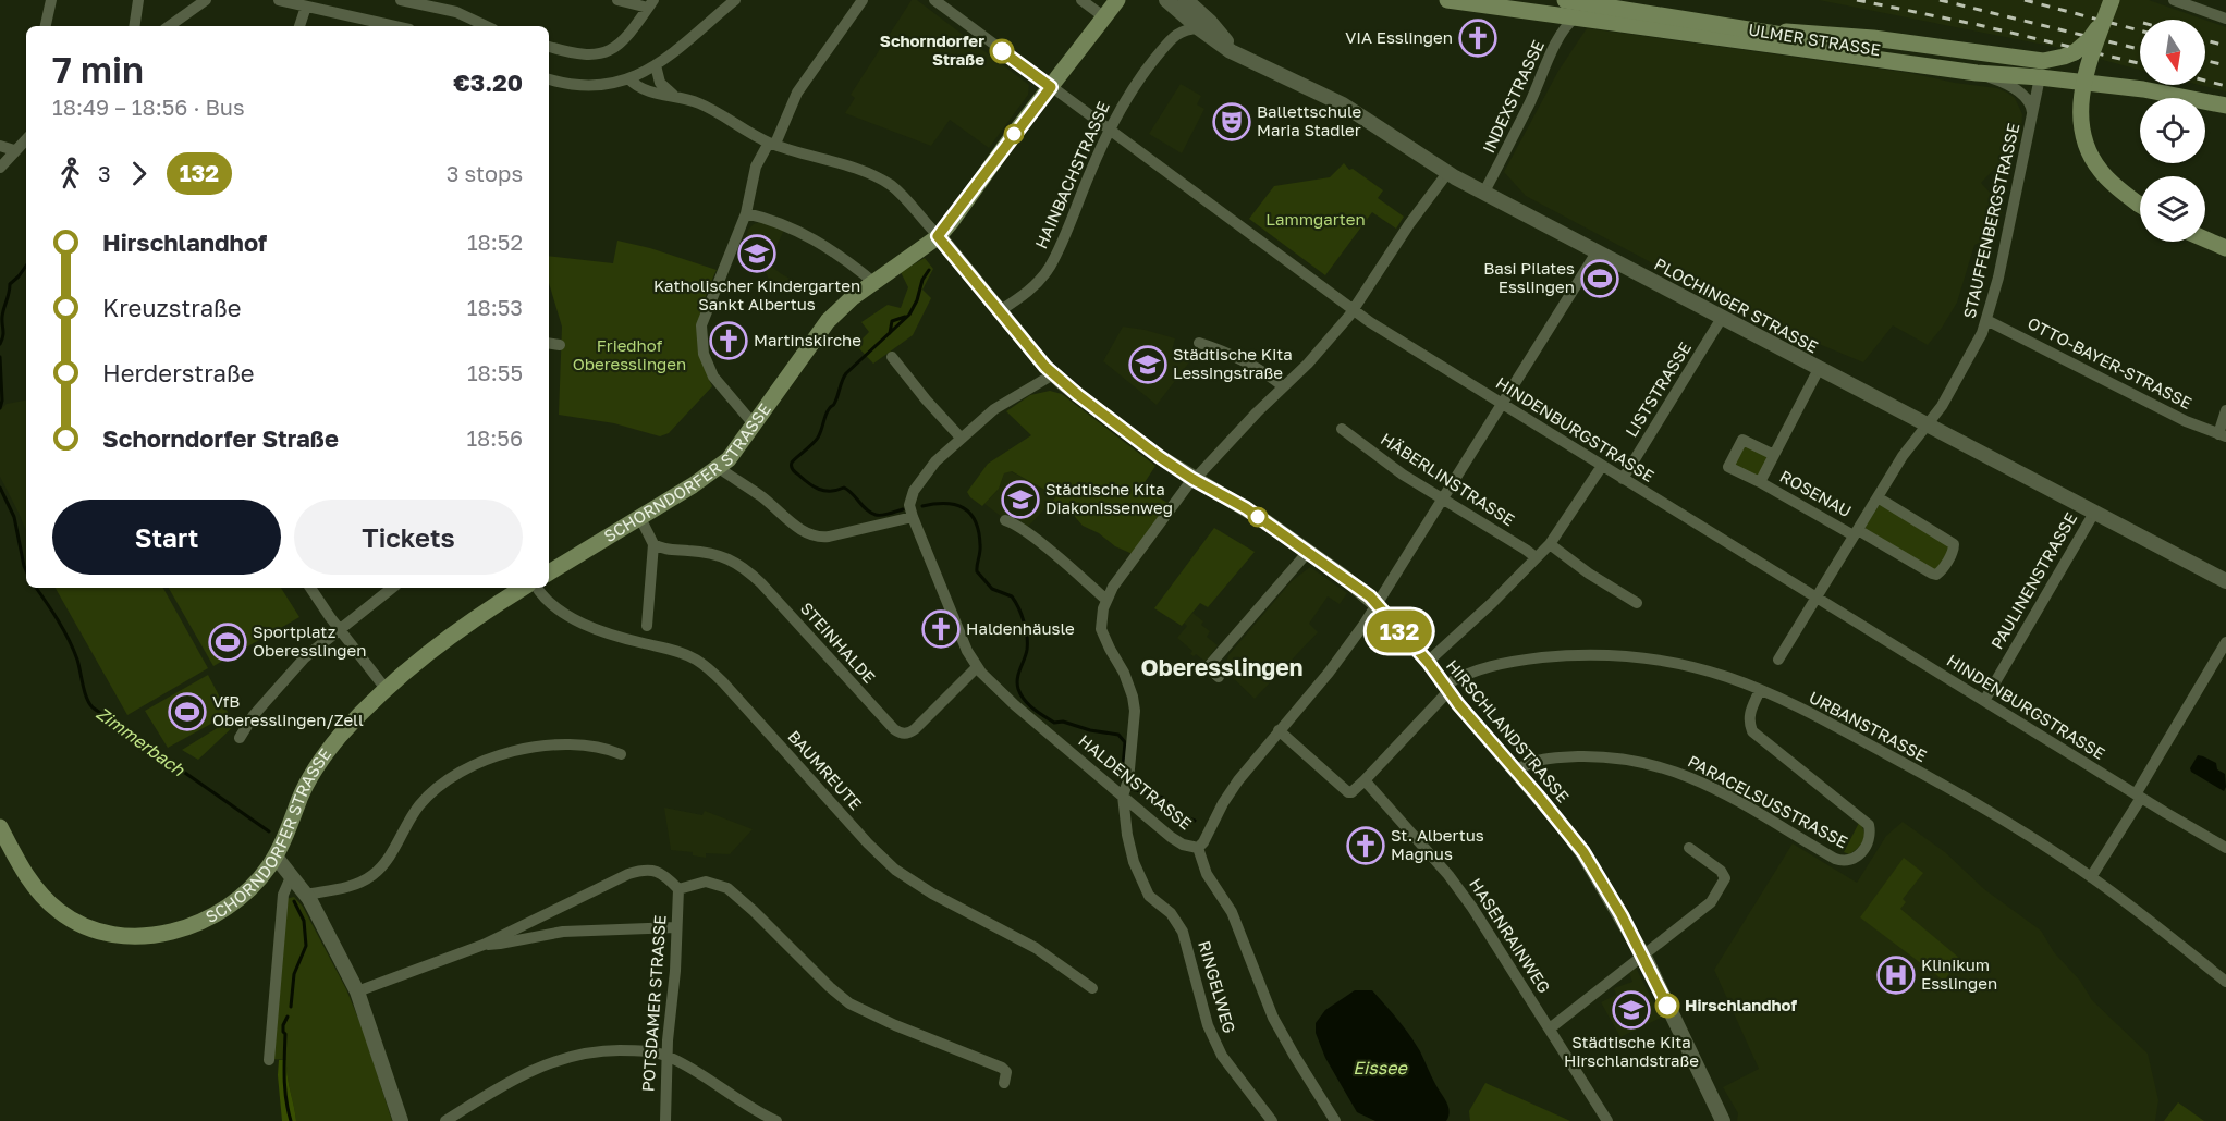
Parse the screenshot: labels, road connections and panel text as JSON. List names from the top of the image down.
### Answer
{
  "streets": {
    "main road": ["ULMER STRASSE", "SCHORNDORFER STRASSE"],
    "street": [
      "INDEXSTRASSE",
      "HAINBACHSTRASSE",
      "STAUFFENBERGSTRASSE",
      "PLOCHINGER STRASSE",
      "OTTO-BAYER-STRASSE",
      "LISTSTRASSE",
      "HINDENBURGSTRASSE",
      "HÄBERLINSTRASSE",
      "ROSENAU",
      "PAULINENSTRASSE",
      "STEINHALDE",
      "URBANSTRASSE",
      "HIRSCHLANDSTRASSE",
      "BAUMREUTE",
      "HALDENSTRASSE",
      "PARACELSUSSTRASSE",
      "HASENRAINWEG",
      "RINGELWEG",
      "POTSDAMER STRASSE"
    ]
  },
  "crossings": [
    ["ULMER STRASSE", "INDEXSTRASSE"],
    ["ULMER STRASSE", "STAUFFENBERGSTRASSE"],
    ["INDEXSTRASSE", "PLOCHINGER STRASSE"],
    ["HAINBACHSTRASSE", "PLOCHINGER STRASSE"],
    ["HAINBACHSTRASSE", "HINDENBURGSTRASSE"],
    ["HAINBACHSTRASSE", "HIRSCHLANDSTRASSE"],
    ["STAUFFENBERGSTRASSE", "PLOCHINGER STRASSE"],
    ["STAUFFENBERGSTRASSE", "OTTO-BAYER-STRASSE"],
    ["STAUFFENBERGSTRASSE", "HINDENBURGSTRASSE"],
    ["STAUFFENBERGSTRASSE", "ROSENAU"],
    ["PLOCHINGER STRASSE", "LISTSTRASSE"],
    ["PLOCHINGER STRASSE", "ROSENAU"],
    ["PLOCHINGER STRASSE", "PAULINENSTRASSE"],
    ["LISTSTRASSE", "HINDENBURGSTRASSE"],
    ["HINDENBURGSTRASSE", "SCHORNDORFER STRASSE"],
    ["HINDENBURGSTRASSE", "PAULINENSTRASSE"],
    ["SCHORNDORFER STRASSE", "HIRSCHLANDSTRASSE"],
    ["STEINHALDE", "HALDENSTRASSE"],
    ["URBANSTRASSE", "HIRSCHLANDSTRASSE"],
    ["URBANSTRASSE", "PARACELSUSSTRASSE"],
    ["HIRSCHLANDSTRASSE", "PARACELSUSSTRASSE"],
    ["HALDENSTRASSE", "RINGELWEG"]
  ],
  "districts": ["Oberesslingen"],
  "water": ["Zimmerbach", "Eissee"],
  "parks": ["Lammgarten", "Friedhof Oberesslingen"],
  "places": {
    "church": [
      "VIA Esslingen",
      "Martinskirche",
      "Haldenhäusle",
      "St. Albertus Magnus"
    ],
    "other": ["Schorndorfer Straße", "Hirschlandhof"],
    "theatre": ["Ballettschule Maria Stadler"],
    "school or university": [
      "Katholischer Kindergarten Sankt Albertus",
      "Städtische Kita Lessingstraße",
      "Städtische Kita Diakonissenweg",
      "Städtische Kita Hirschlandstraße"
    ],
    "sports": ["Basi Pilates Esslingen", "Sportplatz Oberesslingen", "VfB Oberesslingen/Zell"],
    "hospital": ["Klinikum Esslingen"]
  },
  "lines": ["bus line 132"],
  "north": "bottom",
  "page": {
    "on_map": "132",
    "heading": ["7 min", "18:49 – 18:56 · Bus", "€3.20"],
    "legs": ["3", "132", "3 stops"],
    "list": [
      {
        "name": "Hirschlandhof",
        "value": "18:52"
      },
      {
        "name": "Kreuzstraße",
        "value": "18:53"
      },
      {
        "name": "Herderstraße",
        "value": "18:55"
      },
      {
        "name": "Schorndorfer Straße",
        "value": "18:56"
      }
    ],
    "buttons": ["Start", "Tickets"]
  }
}
